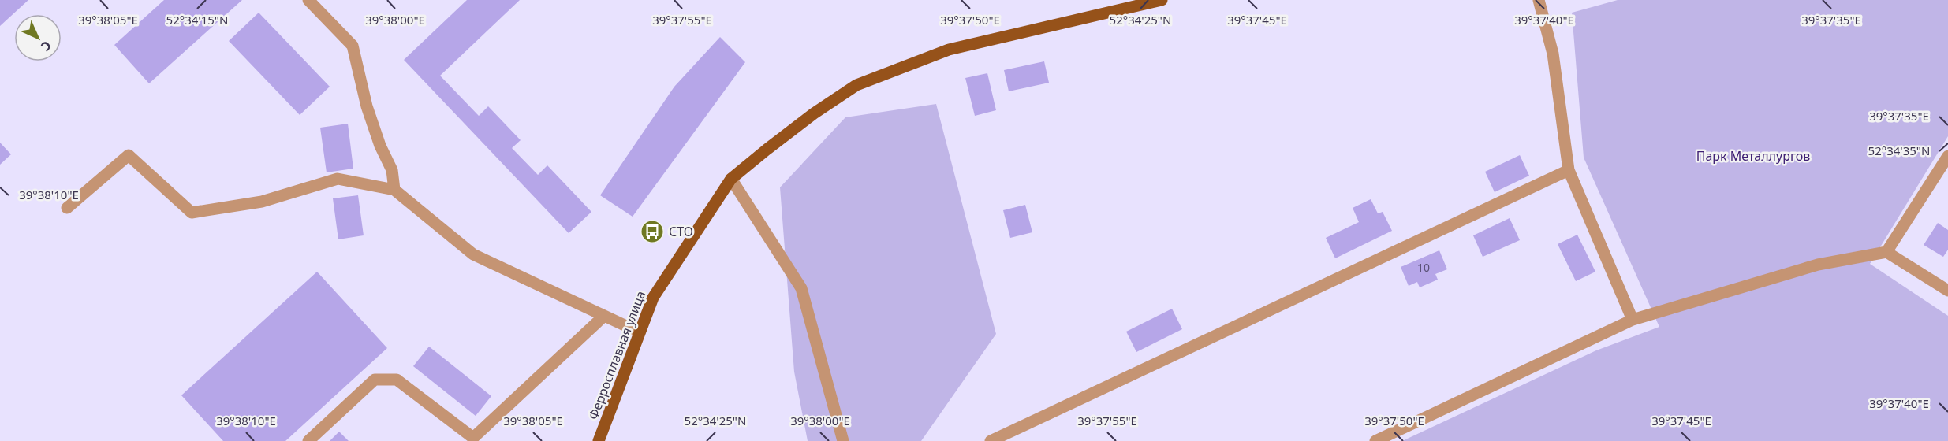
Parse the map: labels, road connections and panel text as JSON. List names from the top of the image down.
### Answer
{
  "streets": {
    "main road": ["Ферросплавная улица"]
  },
  "parks": ["Парк Металлургов"],
  "places": {
    "bus stop": ["СТО"]
  },
  "house_numbers": ["10"],
  "north": "bottom right",
  "coordinates": [
    "39°37'35\"E",
    "39°38'05\"E",
    "52°34'15\"N",
    "39°38'00\"E",
    "39°37'55\"E",
    "39°37'50\"E",
    "52°34'25\"N",
    "39°37'45\"E",
    "39°37'40\"E",
    "52°34'35\"N",
    "39°38'10\"E"
  ]
}
